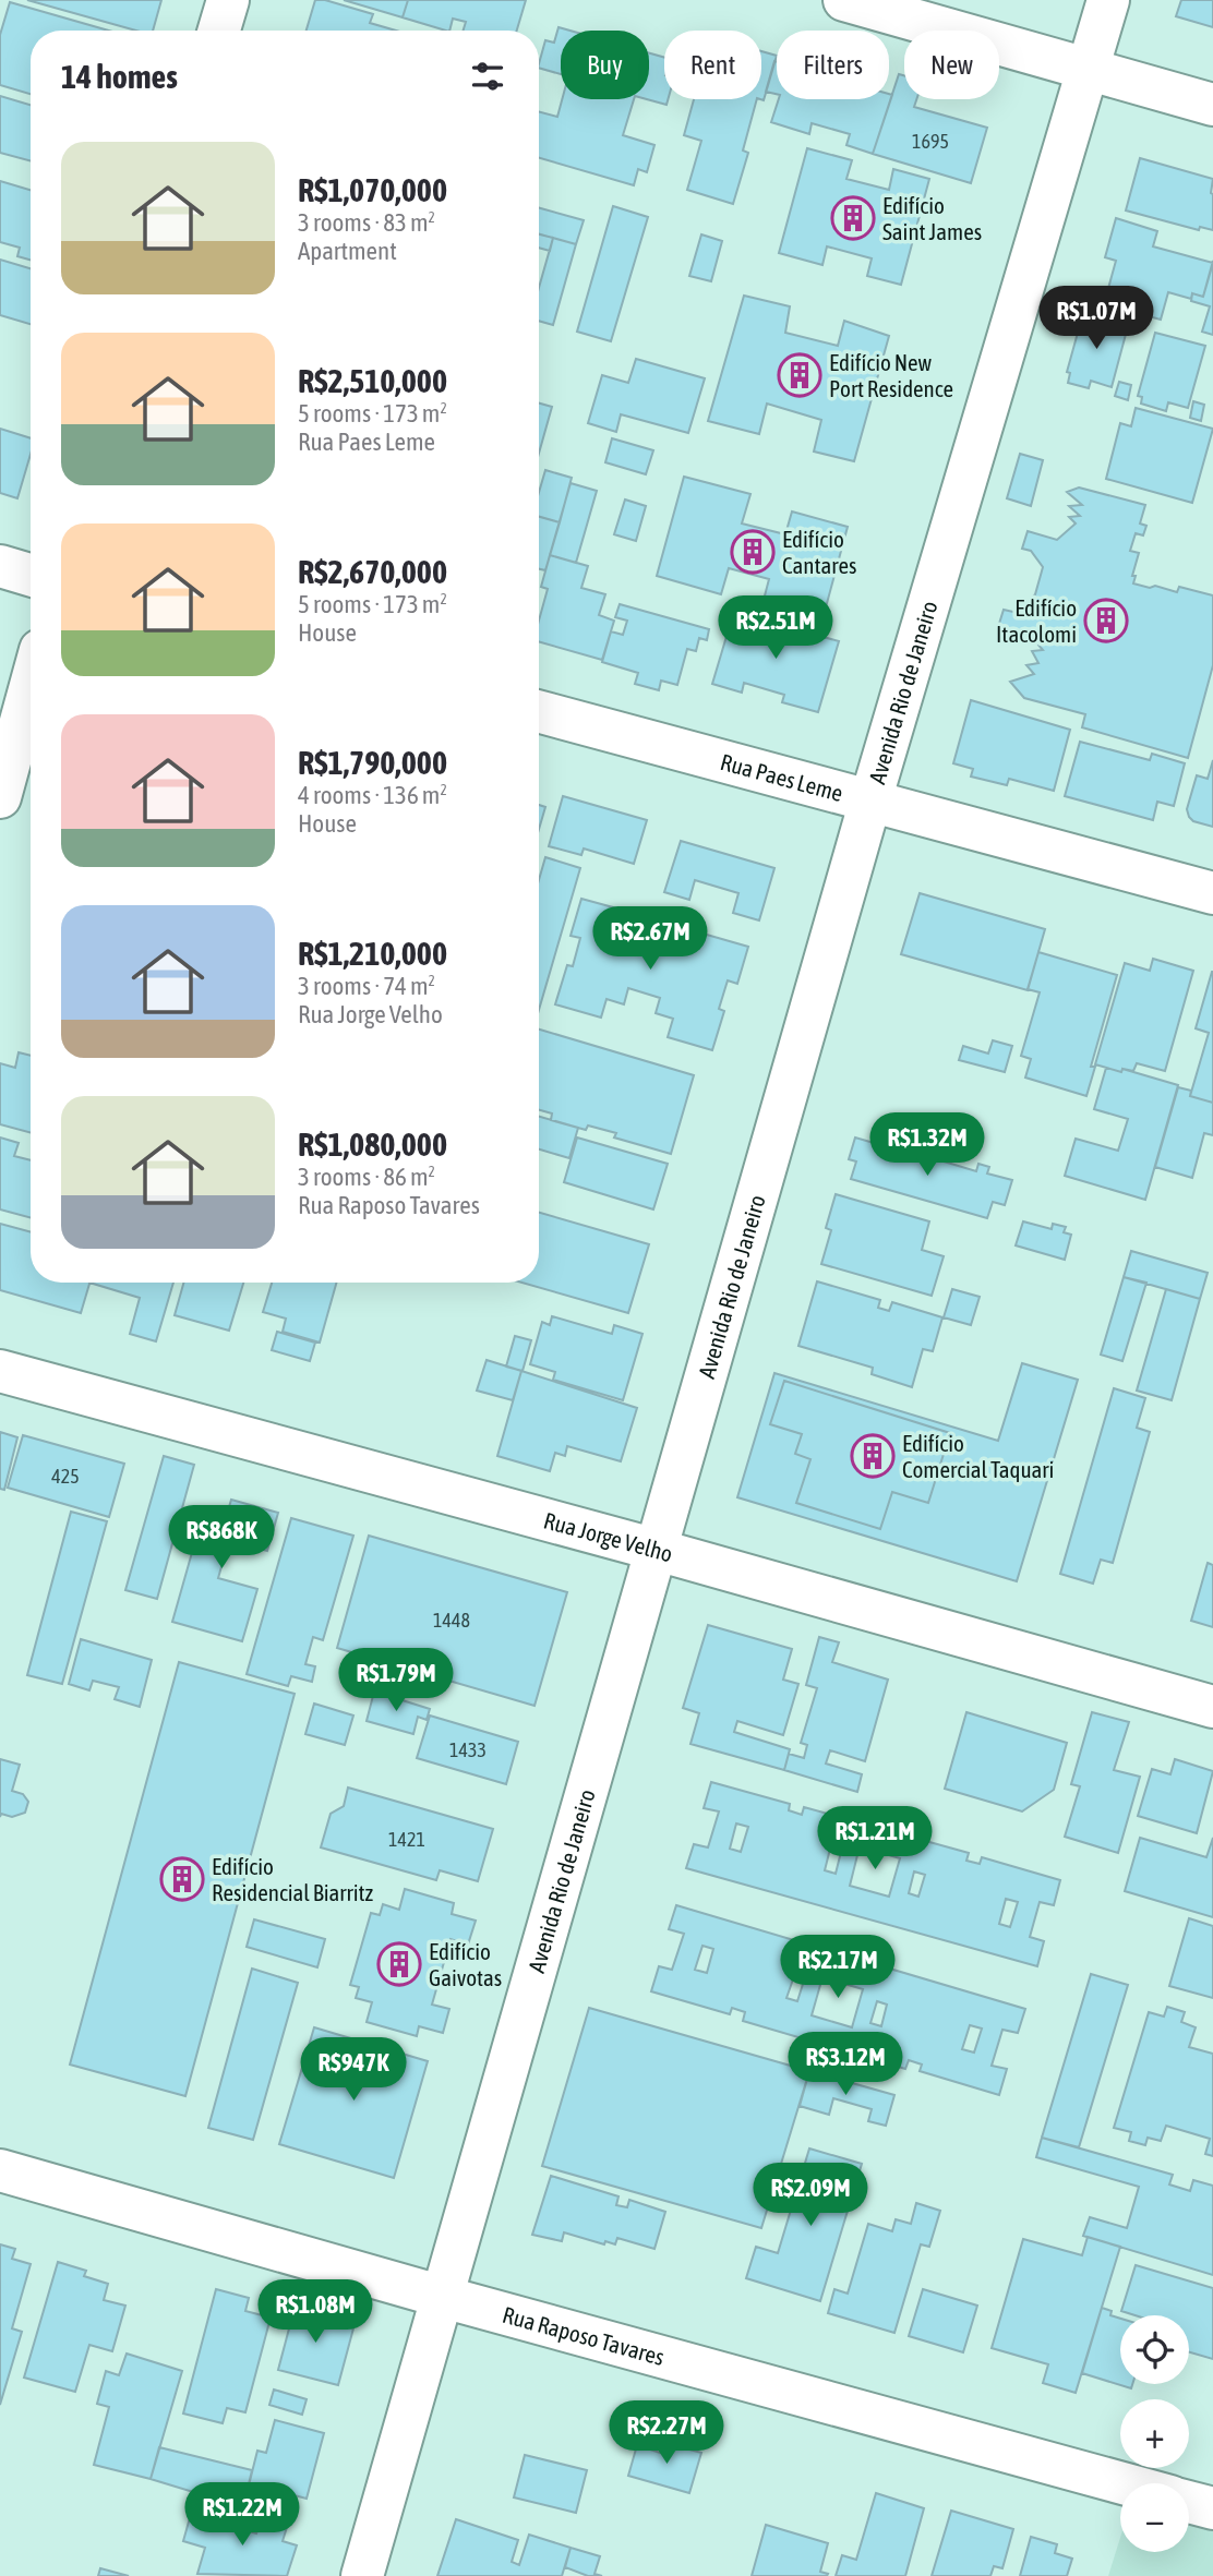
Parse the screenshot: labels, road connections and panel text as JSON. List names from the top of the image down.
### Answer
{
  "streets": {
    "street": [
      "Avenida Rio de Janeiro",
      "Rua Paes Leme",
      "Rua Jorge Velho",
      "Rua Raposo Tavares"
    ]
  },
  "crossings": [
    ["Avenida Rio de Janeiro", "Rua Paes Leme"],
    ["Avenida Rio de Janeiro", "Rua Jorge Velho"],
    ["Avenida Rio de Janeiro", "Rua Raposo Tavares"]
  ],
  "places": {
    "building": [
      "Edifício Saint James",
      "Edifício New Port Residence",
      "Edifício Cantares",
      "Edifício Itacolomi",
      "Edifício Comercial Taquari",
      "Edifício Residencial Biarritz",
      "Edifício Gaivotas"
    ]
  },
  "house_numbers": [
    "1695",
    "425",
    "1448",
    "1433",
    "1421"
  ],
  "page": {
    "chip": [
      "Buy",
      "Rent",
      "Filters",
      "New"
    ],
    "heading": "14 homes",
    "list": [
      {
        "name": "R$1,070,000",
        "note": "3 rooms · 83 m² · Apartment"
      },
      {
        "name": "R$2,510,000",
        "note": "5 rooms · 173 m² · Rua Paes Leme"
      },
      {
        "name": "R$2,670,000",
        "note": "5 rooms · 173 m² · House"
      },
      {
        "name": "R$1,790,000",
        "note": "4 rooms · 136 m² · House"
      },
      {
        "name": "R$1,210,000",
        "note": "3 rooms · 74 m² · Rua Jorge Velho"
      },
      {
        "name": "R$1,080,000",
        "note": "3 rooms · 86 m² · Rua Raposo Tavares"
      }
    ],
    "price": [
      "R$1.07M",
      "R$2.51M",
      "R$2.67M",
      "R$1.32M",
      "R$868K",
      "R$1.79M",
      "R$1.21M",
      "R$2.17M",
      "R$3.12M",
      "R$947K",
      "R$2.09M",
      "R$1.08M",
      "R$2.27M",
      "R$1.22M"
    ],
    "map_buttons": ["+", "−"]
  }
}
